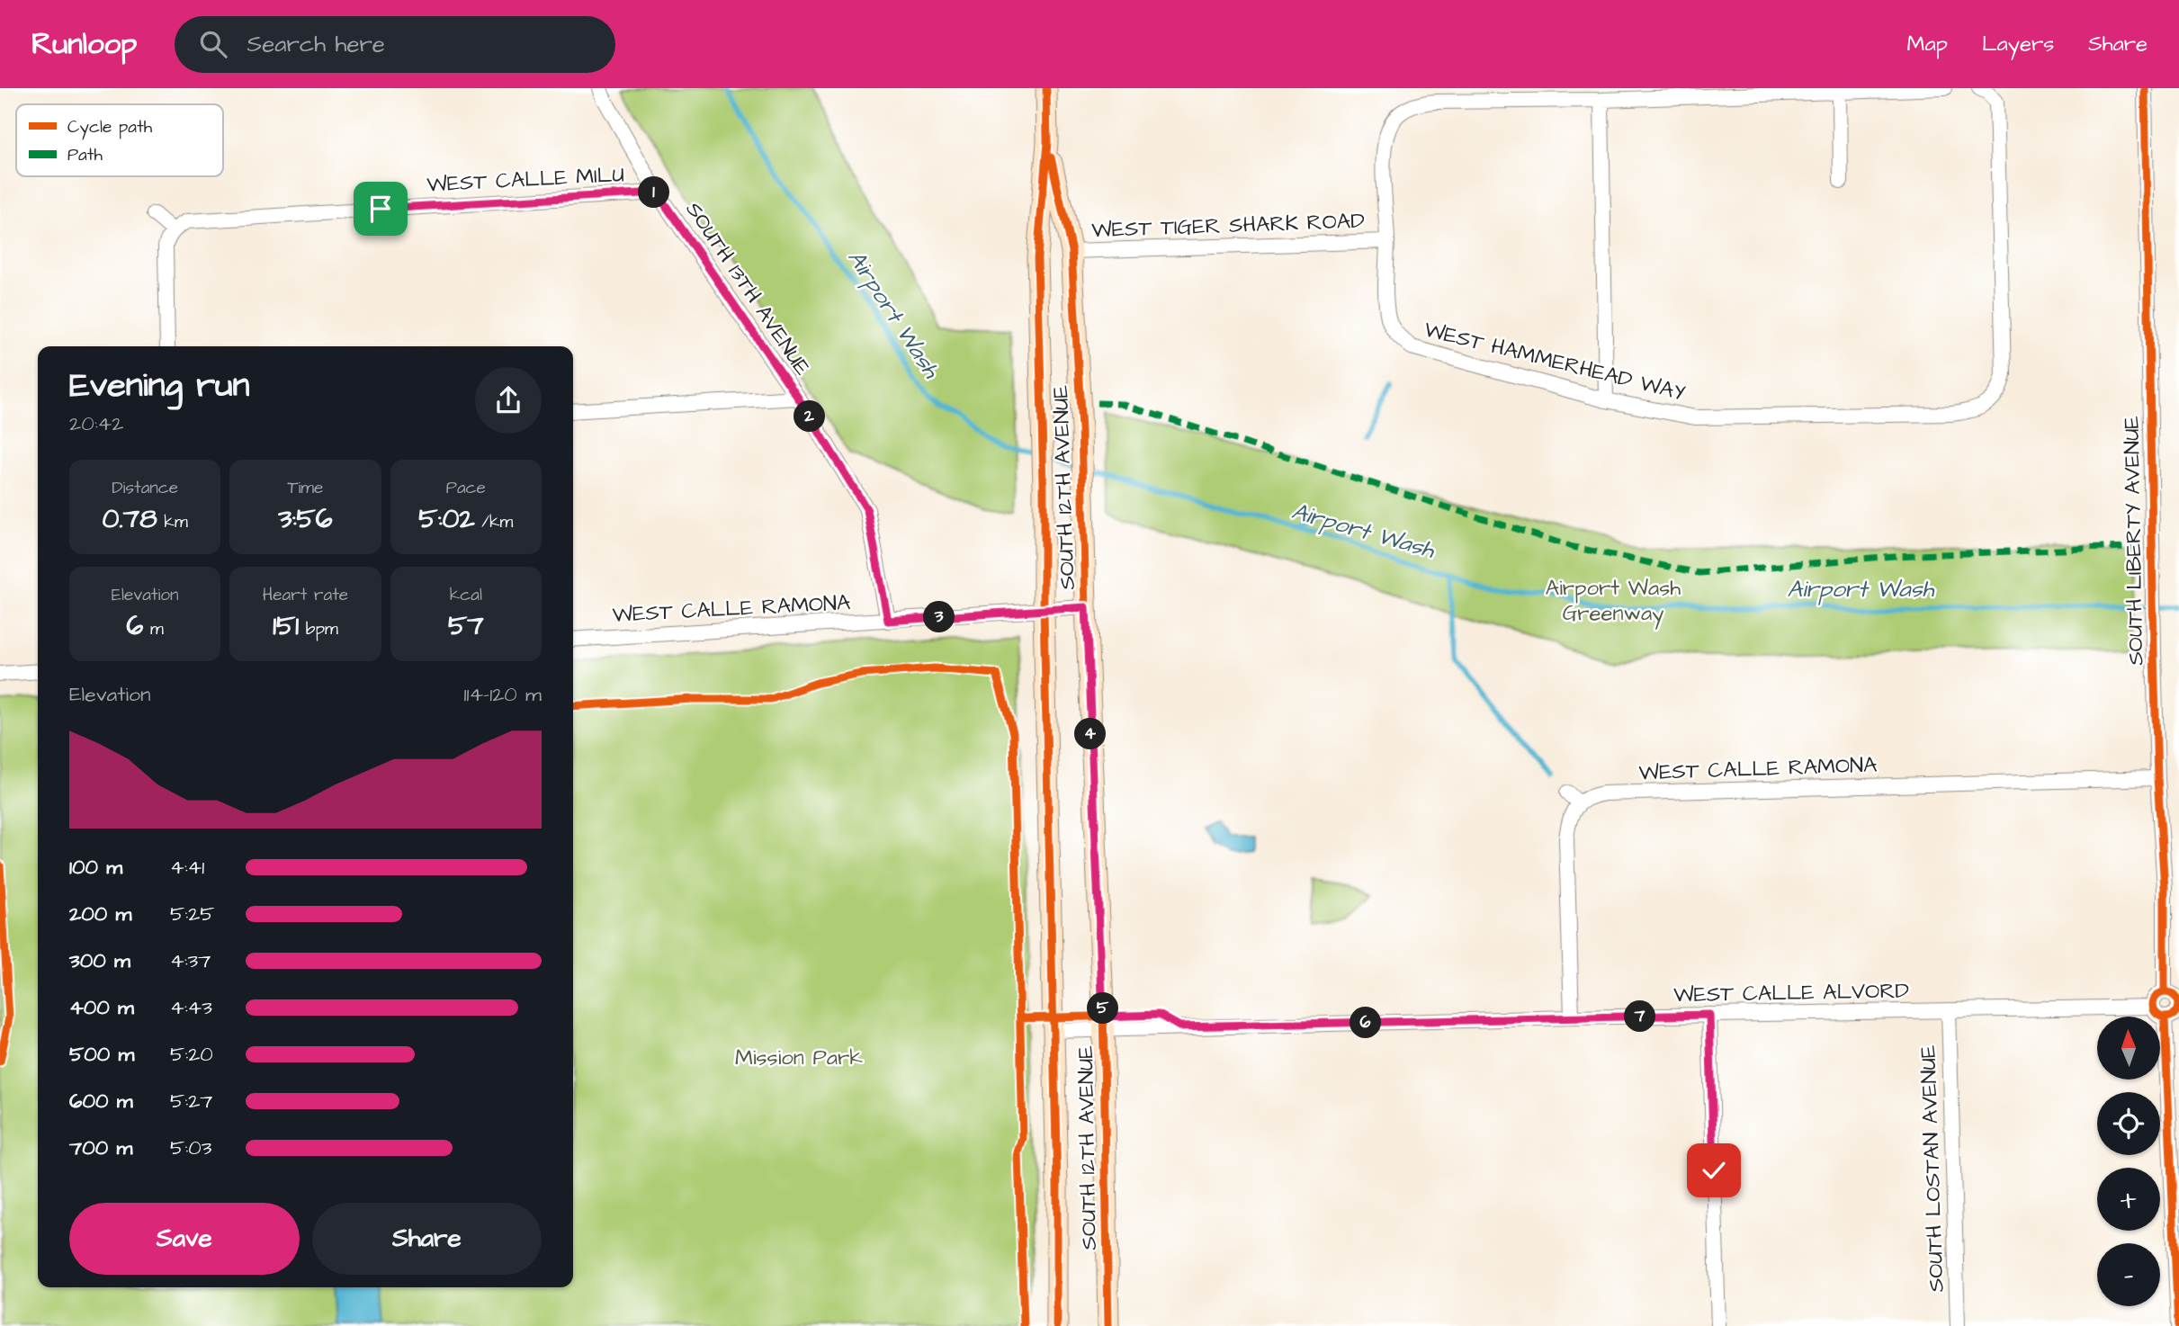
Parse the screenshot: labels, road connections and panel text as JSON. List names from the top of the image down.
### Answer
{
  "streets": {
    "main road": ["SOUTH 12TH AVENUE"],
    "street": [
      "WEST CALLE MILU",
      "WEST TIGER SHARK ROAD",
      "SOUTH 13TH AVENUE",
      "WEST HAMMERHEAD WAY",
      "SOUTH LIBERTY AVENUE",
      "WEST CALLE RAMONA",
      "WEST CALLE ALVORD",
      "SOUTH LOSTAN AVENUE"
    ]
  },
  "crossings": [
    ["WEST CALLE MILU", "SOUTH 13TH AVENUE"],
    ["WEST TIGER SHARK ROAD", "WEST HAMMERHEAD WAY"],
    ["WEST TIGER SHARK ROAD", "SOUTH 12TH AVENUE"],
    ["SOUTH 13TH AVENUE", "WEST CALLE RAMONA"],
    ["SOUTH 12TH AVENUE", "WEST CALLE RAMONA"],
    ["SOUTH 12TH AVENUE", "WEST CALLE ALVORD"],
    ["SOUTH LIBERTY AVENUE", "WEST CALLE RAMONA"],
    ["SOUTH LIBERTY AVENUE", "WEST CALLE ALVORD"],
    ["WEST CALLE ALVORD", "SOUTH LOSTAN AVENUE"]
  ],
  "water": ["Airport Wash"],
  "parks": ["Airport Wash Greenway", "Mission Park"],
  "legend": ["Cycle path", "Path"],
  "north": "top",
  "page": {
    "header": "Runloop",
    "search": "Search here",
    "nav": ["Map", "Layers", "Share"],
    "pins": [
      "1",
      "2",
      "3",
      "4",
      "5",
      "7",
      "6"
    ],
    "heading": ["Evening run", "20:42"],
    "stats": [
      ["Distance", "0.78 km"],
      ["Time", "3:56"],
      ["Pace", "5:02 /km"],
      ["Elevation", "6 m"],
      ["Heart rate", "151 bpm"],
      ["kcal", "57"]
    ],
    "chart": ["Elevation", "114–120 m"],
    "list": [
      {
        "name": "100 m",
        "note": "4:41"
      },
      {
        "name": "200 m",
        "note": "5:25"
      },
      {
        "name": "300 m",
        "note": "4:37"
      },
      {
        "name": "400 m",
        "note": "4:43"
      },
      {
        "name": "500 m",
        "note": "5:20"
      },
      {
        "name": "600 m",
        "note": "5:27"
      },
      {
        "name": "700 m",
        "note": "5:03"
      }
    ],
    "map_buttons": ["+", "−"],
    "buttons": ["Save", "Share"]
  }
}
